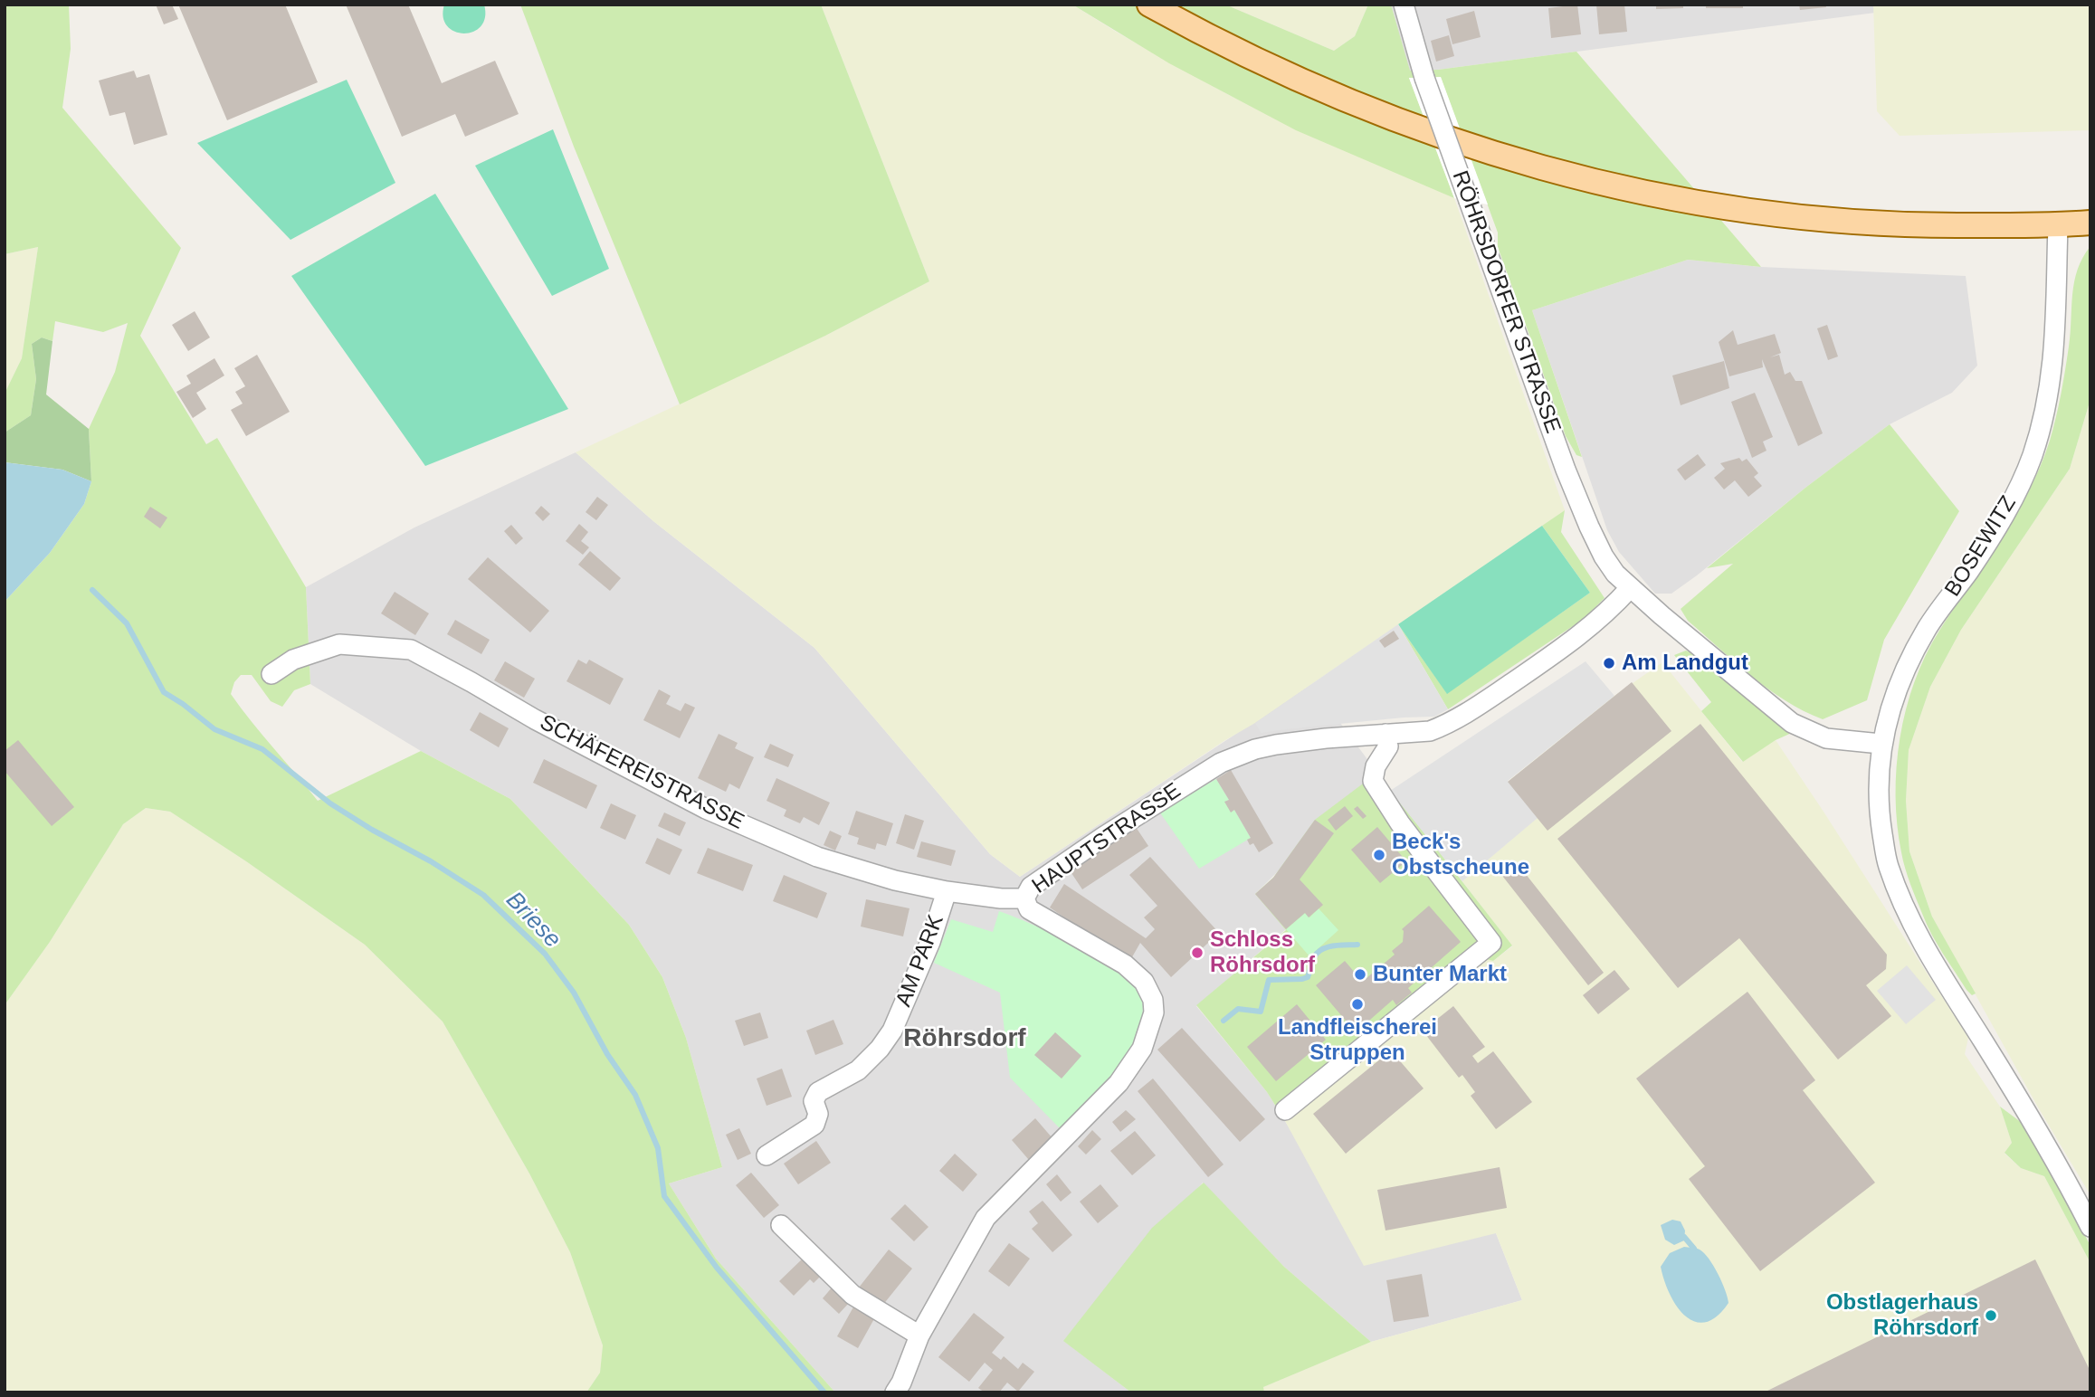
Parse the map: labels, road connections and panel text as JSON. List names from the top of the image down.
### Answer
{
  "streets": {
    "street": [
      "RÖHRSDORFER STRASSE",
      "BOSEWITZ",
      "SCHÄFEREISTRASSE",
      "HAUPTSTRASSE",
      "AM PARK"
    ]
  },
  "crossings": [
    ["RÖHRSDORFER STRASSE", "BOSEWITZ"],
    ["RÖHRSDORFER STRASSE", "HAUPTSTRASSE"],
    ["SCHÄFEREISTRASSE", "HAUPTSTRASSE"],
    ["SCHÄFEREISTRASSE", "AM PARK"]
  ],
  "districts": ["Röhrsdorf"],
  "water": ["Briese"],
  "places": [
    "Am Landgut",
    "Beck's Obstscheune",
    "Schloss Röhrsdorf",
    "Bunter Markt",
    "Landfleischerei Struppen",
    "Obstlagerhaus Röhrsdorf"
  ]
}
